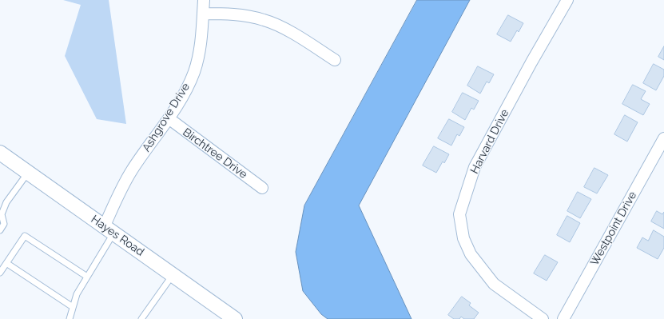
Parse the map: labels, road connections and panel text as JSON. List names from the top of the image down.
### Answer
{
  "streets": {
    "street": [
      "Ashgrove Drive",
      "Harvard Drive",
      "Birchtree Drive",
      "Westpoint Drive",
      "Hayes Road"
    ]
  },
  "crossings": [
    ["Ashgrove Drive", "Birchtree Drive"],
    ["Ashgrove Drive", "Hayes Road"]
  ]
}
